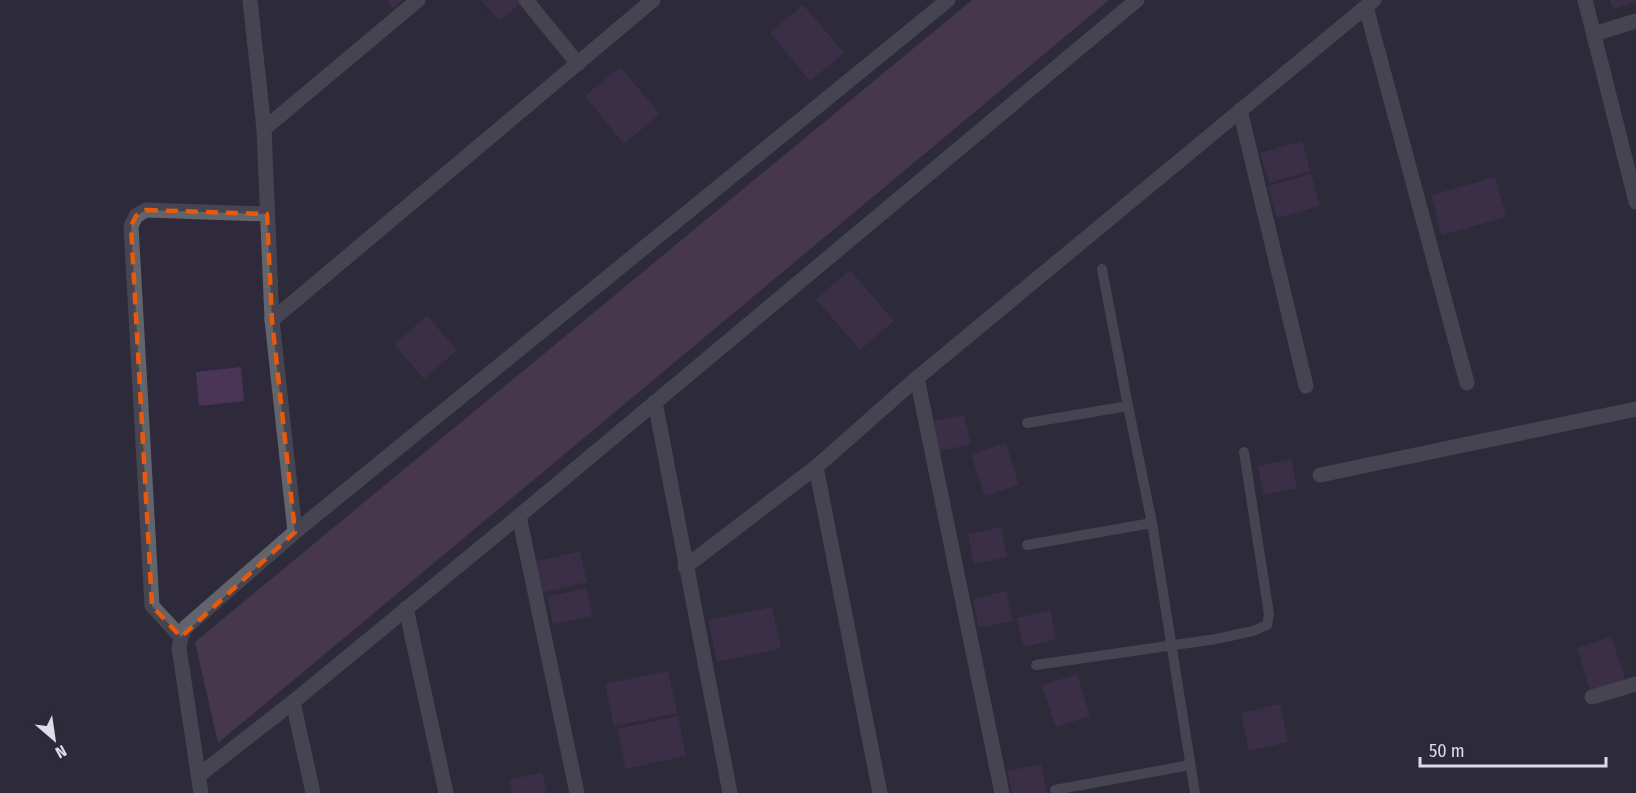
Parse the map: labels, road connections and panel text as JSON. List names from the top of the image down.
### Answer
{
  "scale_bar": "50 m",
  "north": "bottom right"
}
